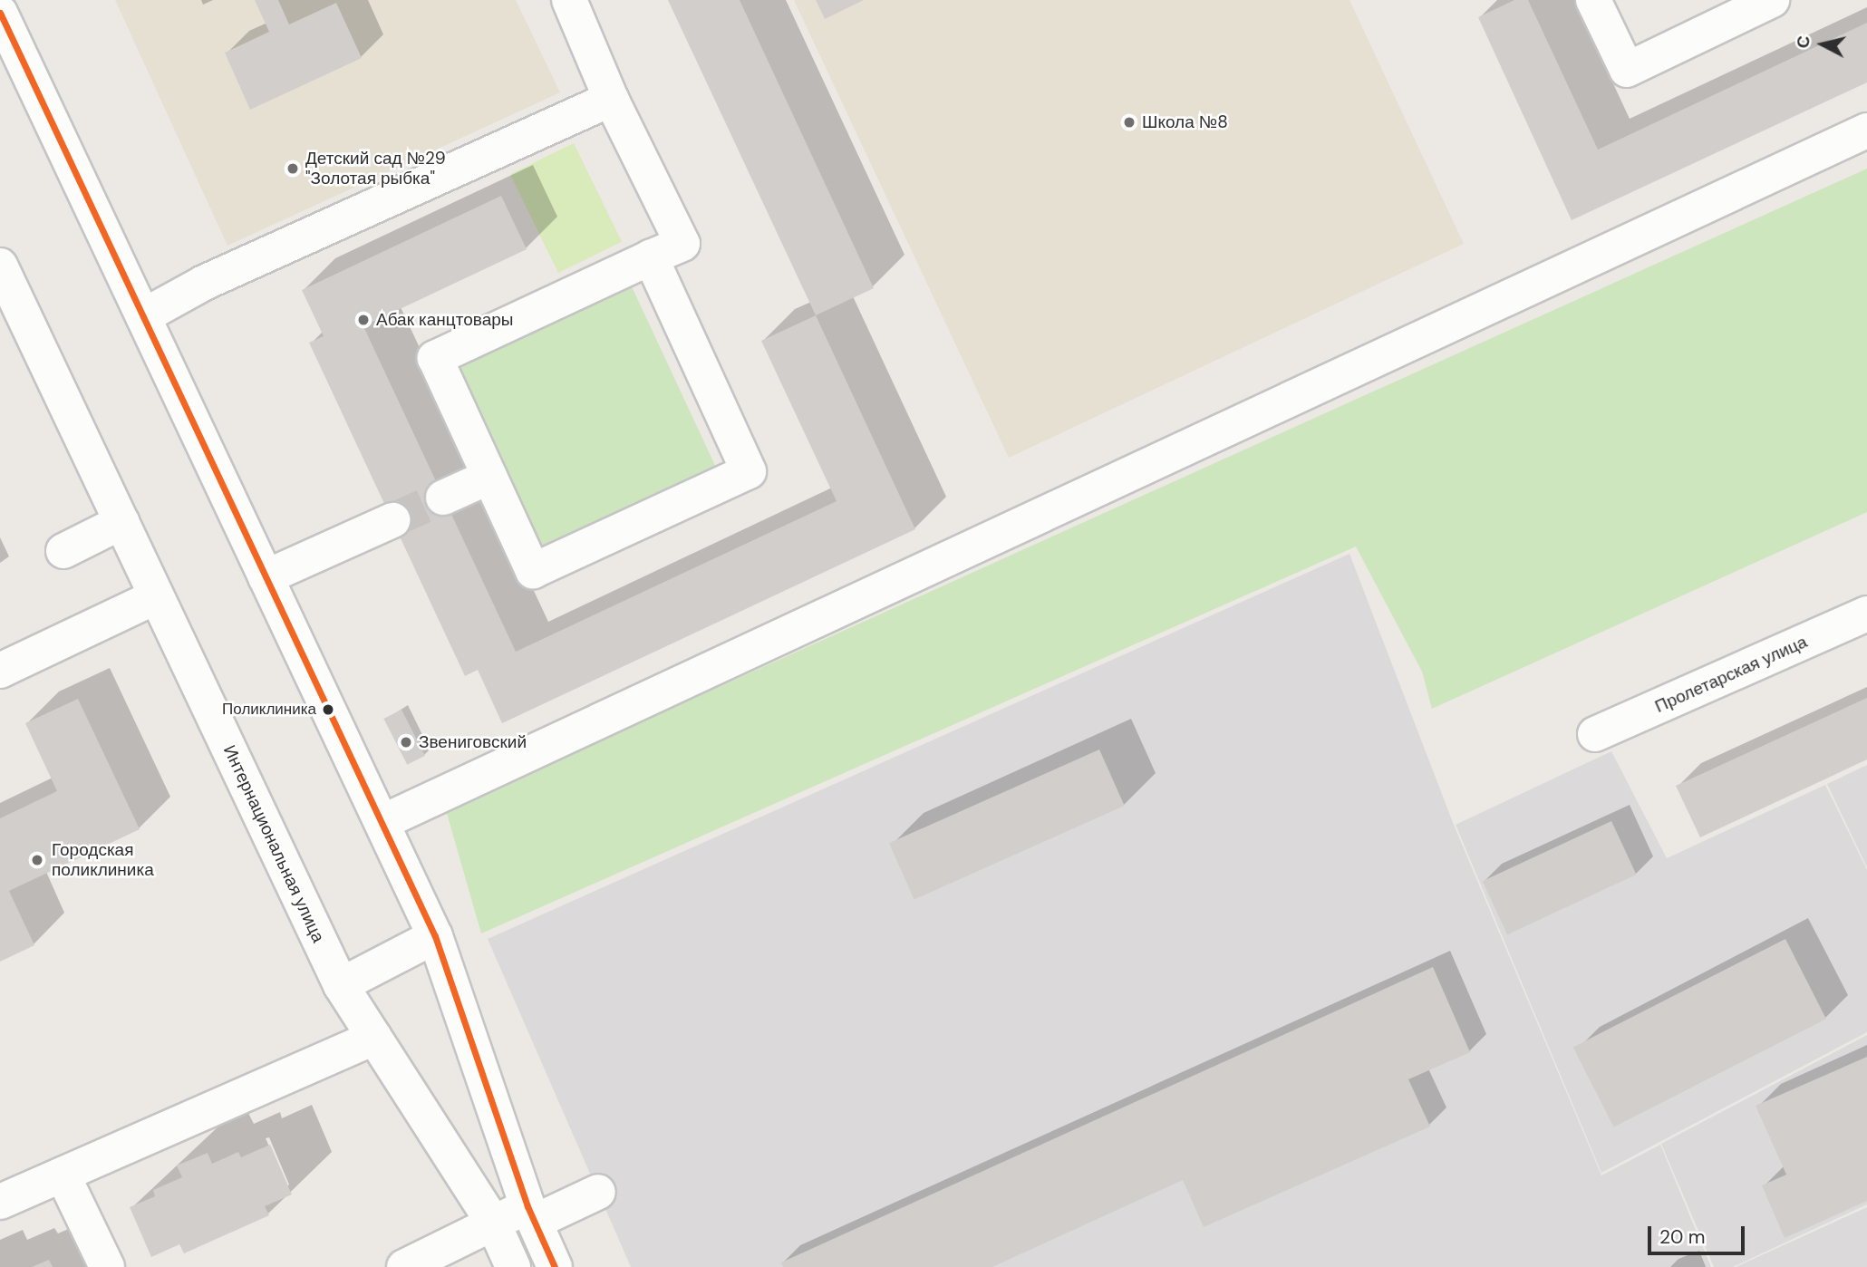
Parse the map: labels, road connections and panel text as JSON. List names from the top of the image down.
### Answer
{
  "streets": {
    "street": ["Пролетарская улица", "Интернациональная улица"]
  },
  "places": [
    "Школа №8",
    "Детский сад №29 \"Золотая рыбка\"",
    "Абак канцтовары",
    "Поликлиника",
    "Звениговский",
    "Городская поликлиника"
  ],
  "scale_bar": "20 m",
  "north": "left"
}
